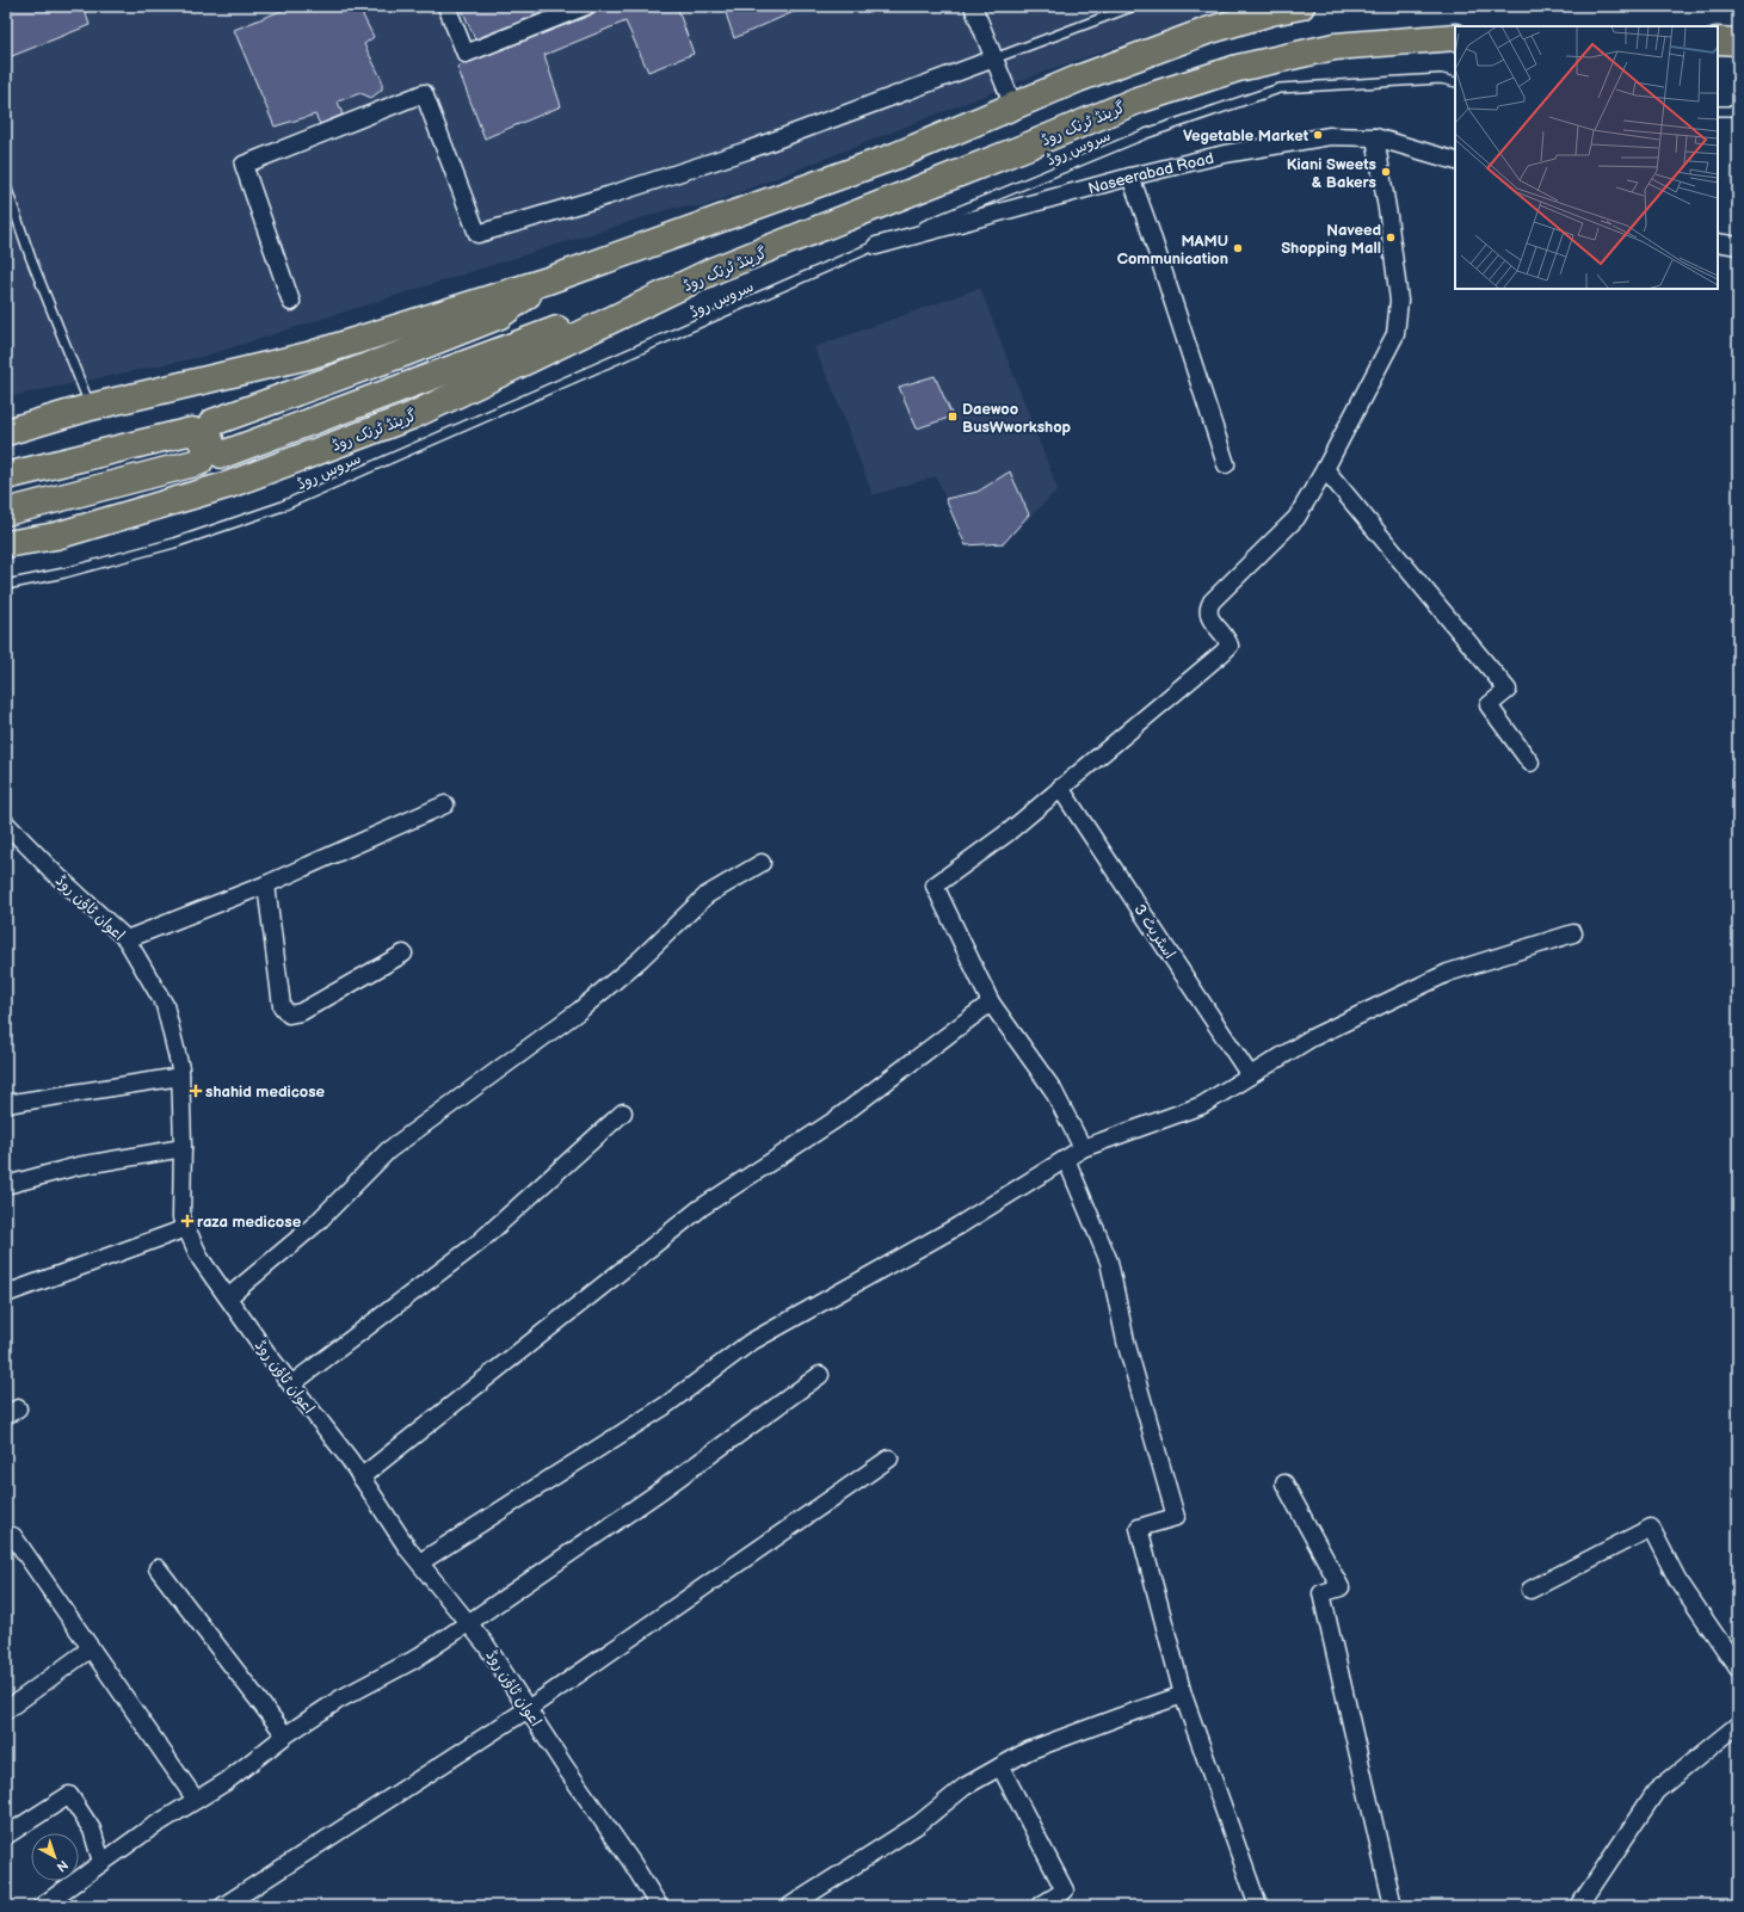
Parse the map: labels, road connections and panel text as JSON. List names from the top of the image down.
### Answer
{
  "streets": {
    "highway": ["گرینڈ ٹرنک روڈ"],
    "street": ["Naseerabad Road", "اعوان ٹاؤن روڈ", "اسٹریٹ 3"],
    "lane": ["سروس روڈ"]
  },
  "crossings": [
    ["سروس روڈ", "Naseerabad Road"]
  ],
  "places": {
    "other": [
      "Vegetable Market",
      "Kiani Sweets & Bakers",
      "Naveed Shopping Mall",
      "MAMU Communication"
    ],
    "transit": ["Daewoo BusWworkshop"],
    "health": ["shahid medicose", "raza medicose"]
  },
  "north": "bottom right"
}
